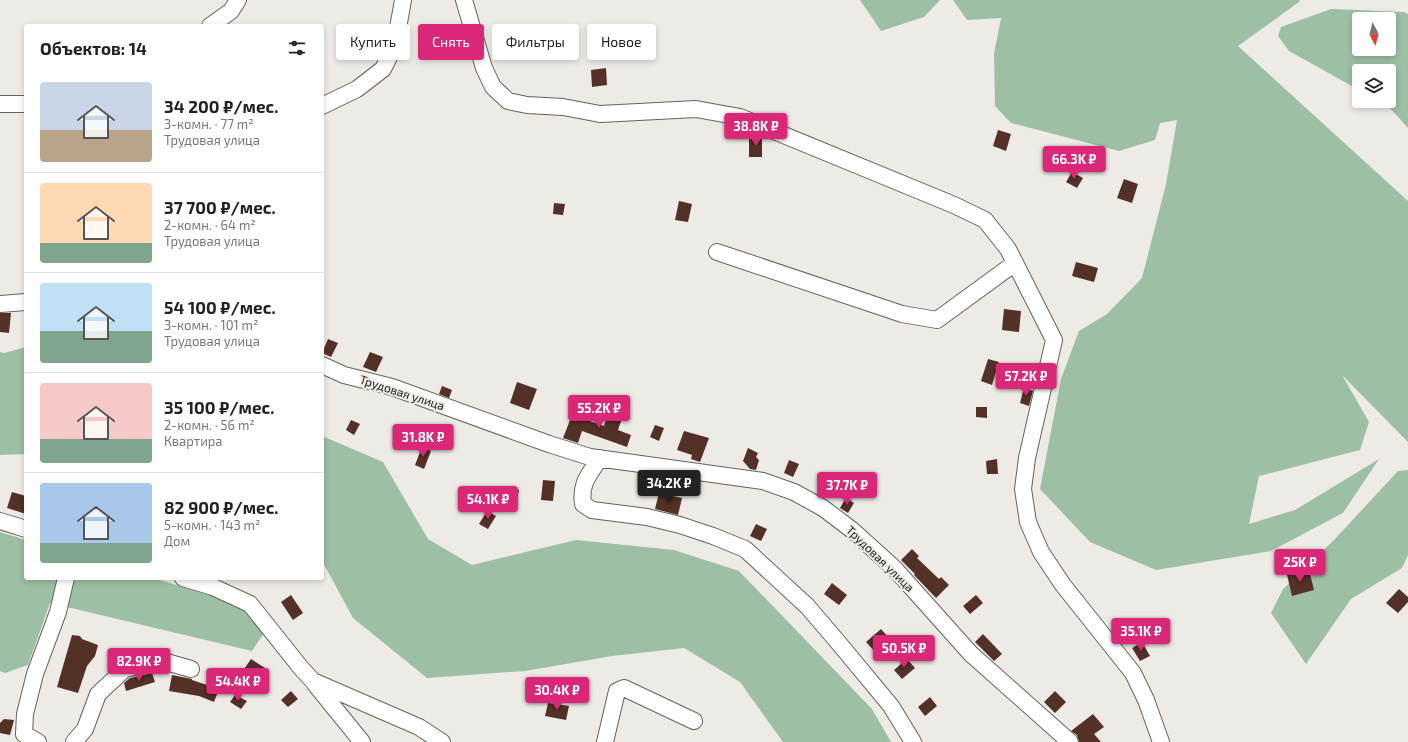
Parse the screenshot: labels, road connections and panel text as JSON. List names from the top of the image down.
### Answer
{
  "streets": {
    "street": ["Трудовая улица"]
  },
  "north": "bottom",
  "page": {
    "chip": [
      "Купить",
      "Снять",
      "Фильтры",
      "Новое"
    ],
    "heading": "Объектов: 14",
    "list": [
      {
        "name": "34 200 ₽/мес.",
        "note": "3-комн. · 77 m² · Трудовая улица"
      },
      {
        "name": "37 700 ₽/мес.",
        "note": "2-комн. · 64 m² · Трудовая улица"
      },
      {
        "name": "54 100 ₽/мес.",
        "note": "3-комн. · 101 m² · Трудовая улица"
      },
      {
        "name": "35 100 ₽/мес.",
        "note": "2-комн. · 56 m² · Квартира"
      },
      {
        "name": "82 900 ₽/мес.",
        "note": "5-комн. · 143 m² · Дом"
      }
    ],
    "price": [
      "38.8K ₽",
      "66.3K ₽",
      "57.2K ₽",
      "55.2K ₽",
      "31.8K ₽",
      "34.2K ₽",
      "37.7K ₽",
      "54.1K ₽",
      "25K ₽",
      "35.1K ₽",
      "50.5K ₽",
      "82.9K ₽",
      "54.4K ₽",
      "30.4K ₽"
    ]
  }
}
